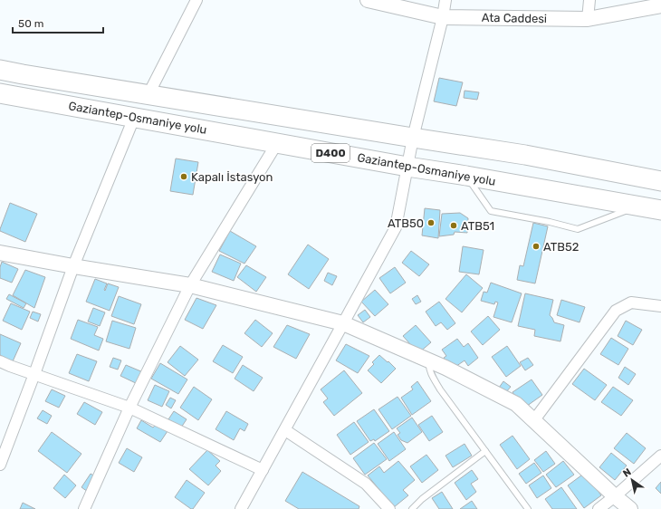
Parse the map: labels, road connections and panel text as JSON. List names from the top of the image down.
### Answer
{
  "streets": {
    "highway": ["Gaziantep-Osmaniye yolu", "D400"],
    "street": ["Ata Caddesi"]
  },
  "places": [
    "Kapalı İstasyon",
    "ATB50",
    "ATB51",
    "ATB52"
  ],
  "scale_bar": "50 m",
  "north": "top left"
}
